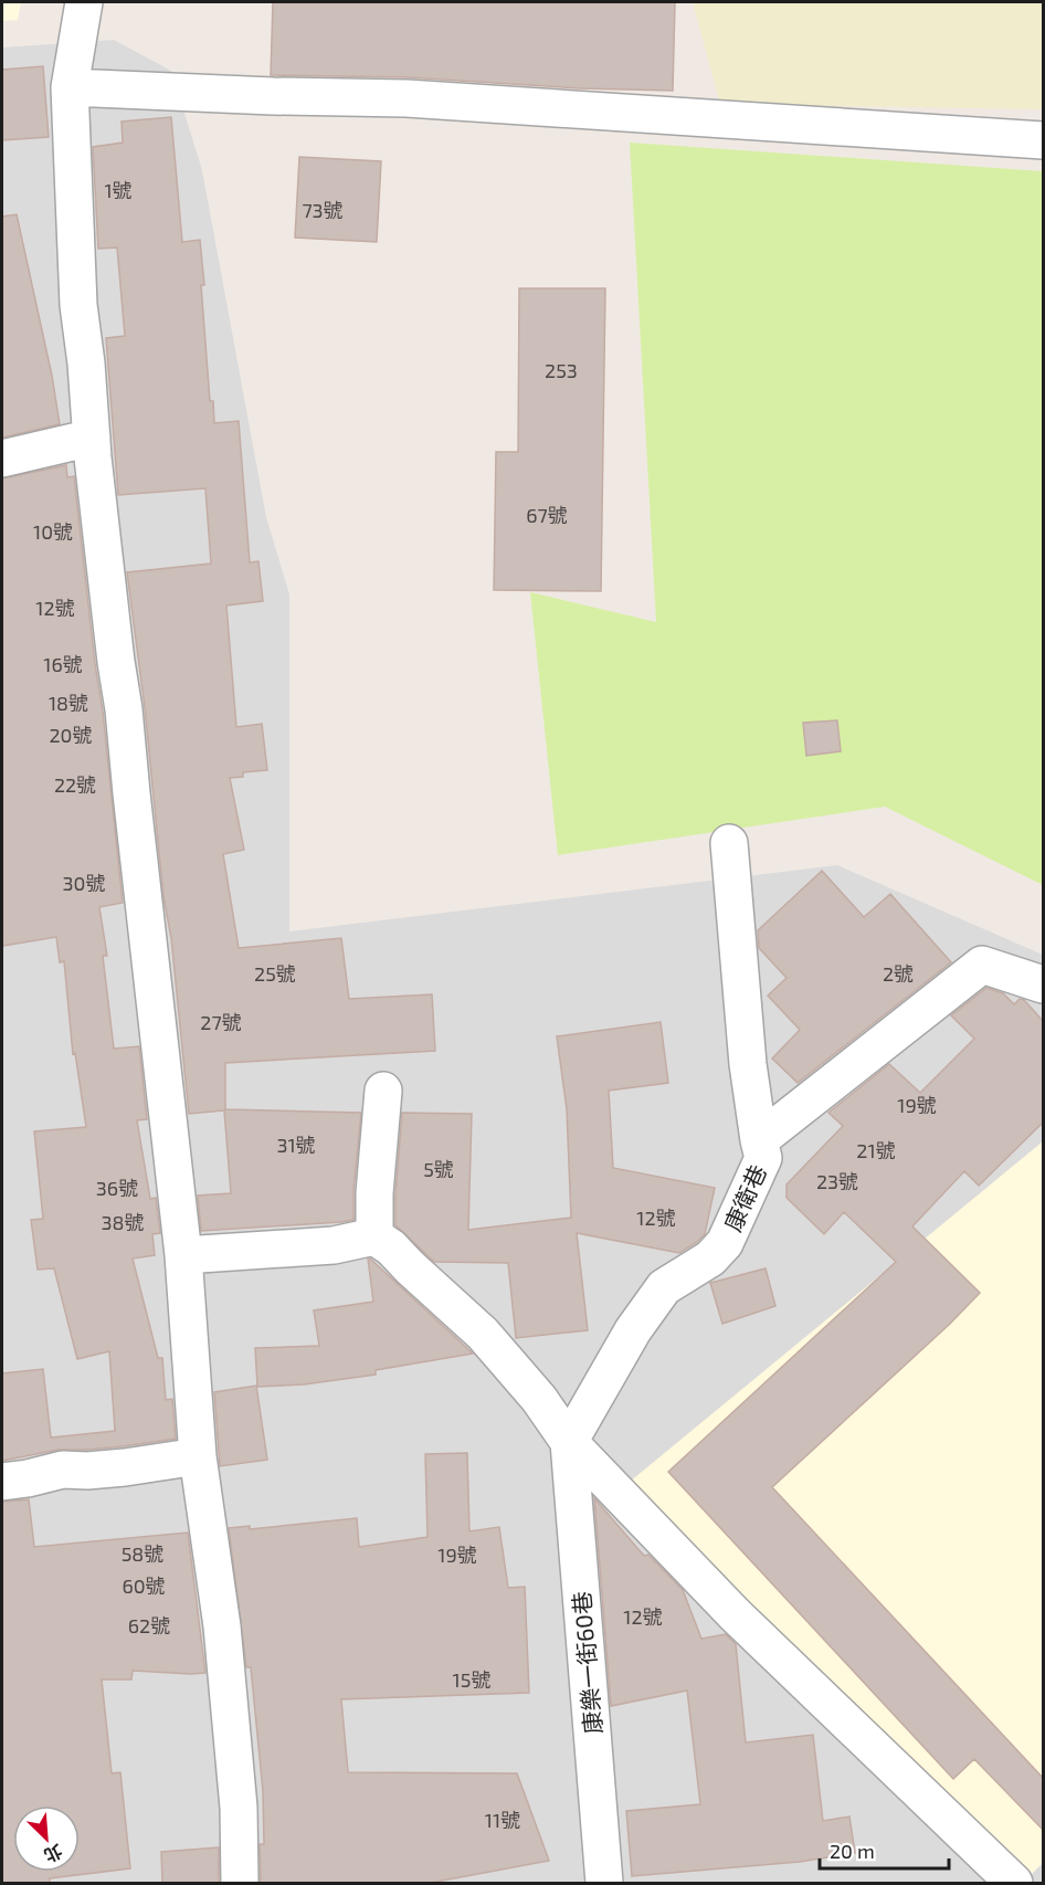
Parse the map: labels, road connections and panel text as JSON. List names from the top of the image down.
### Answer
{
  "streets": {
    "street": ["康衛巷", "康樂一街60巷"]
  },
  "crossings": [
    ["康衛巷", "康樂一街60巷"]
  ],
  "house_numbers": [
    "1號",
    "73號",
    "253",
    "67號",
    "10號",
    "12號",
    "16號",
    "18號",
    "20號",
    "22號",
    "30號",
    "25號",
    "2號",
    "27號",
    "19號",
    "31號",
    "21號",
    "5號",
    "23號",
    "36號",
    "12號",
    "38號",
    "58號",
    "19號",
    "60號",
    "12號",
    "62號",
    "15號",
    "11號"
  ],
  "scale_bar": "20 m",
  "north": "bottom right"
}
